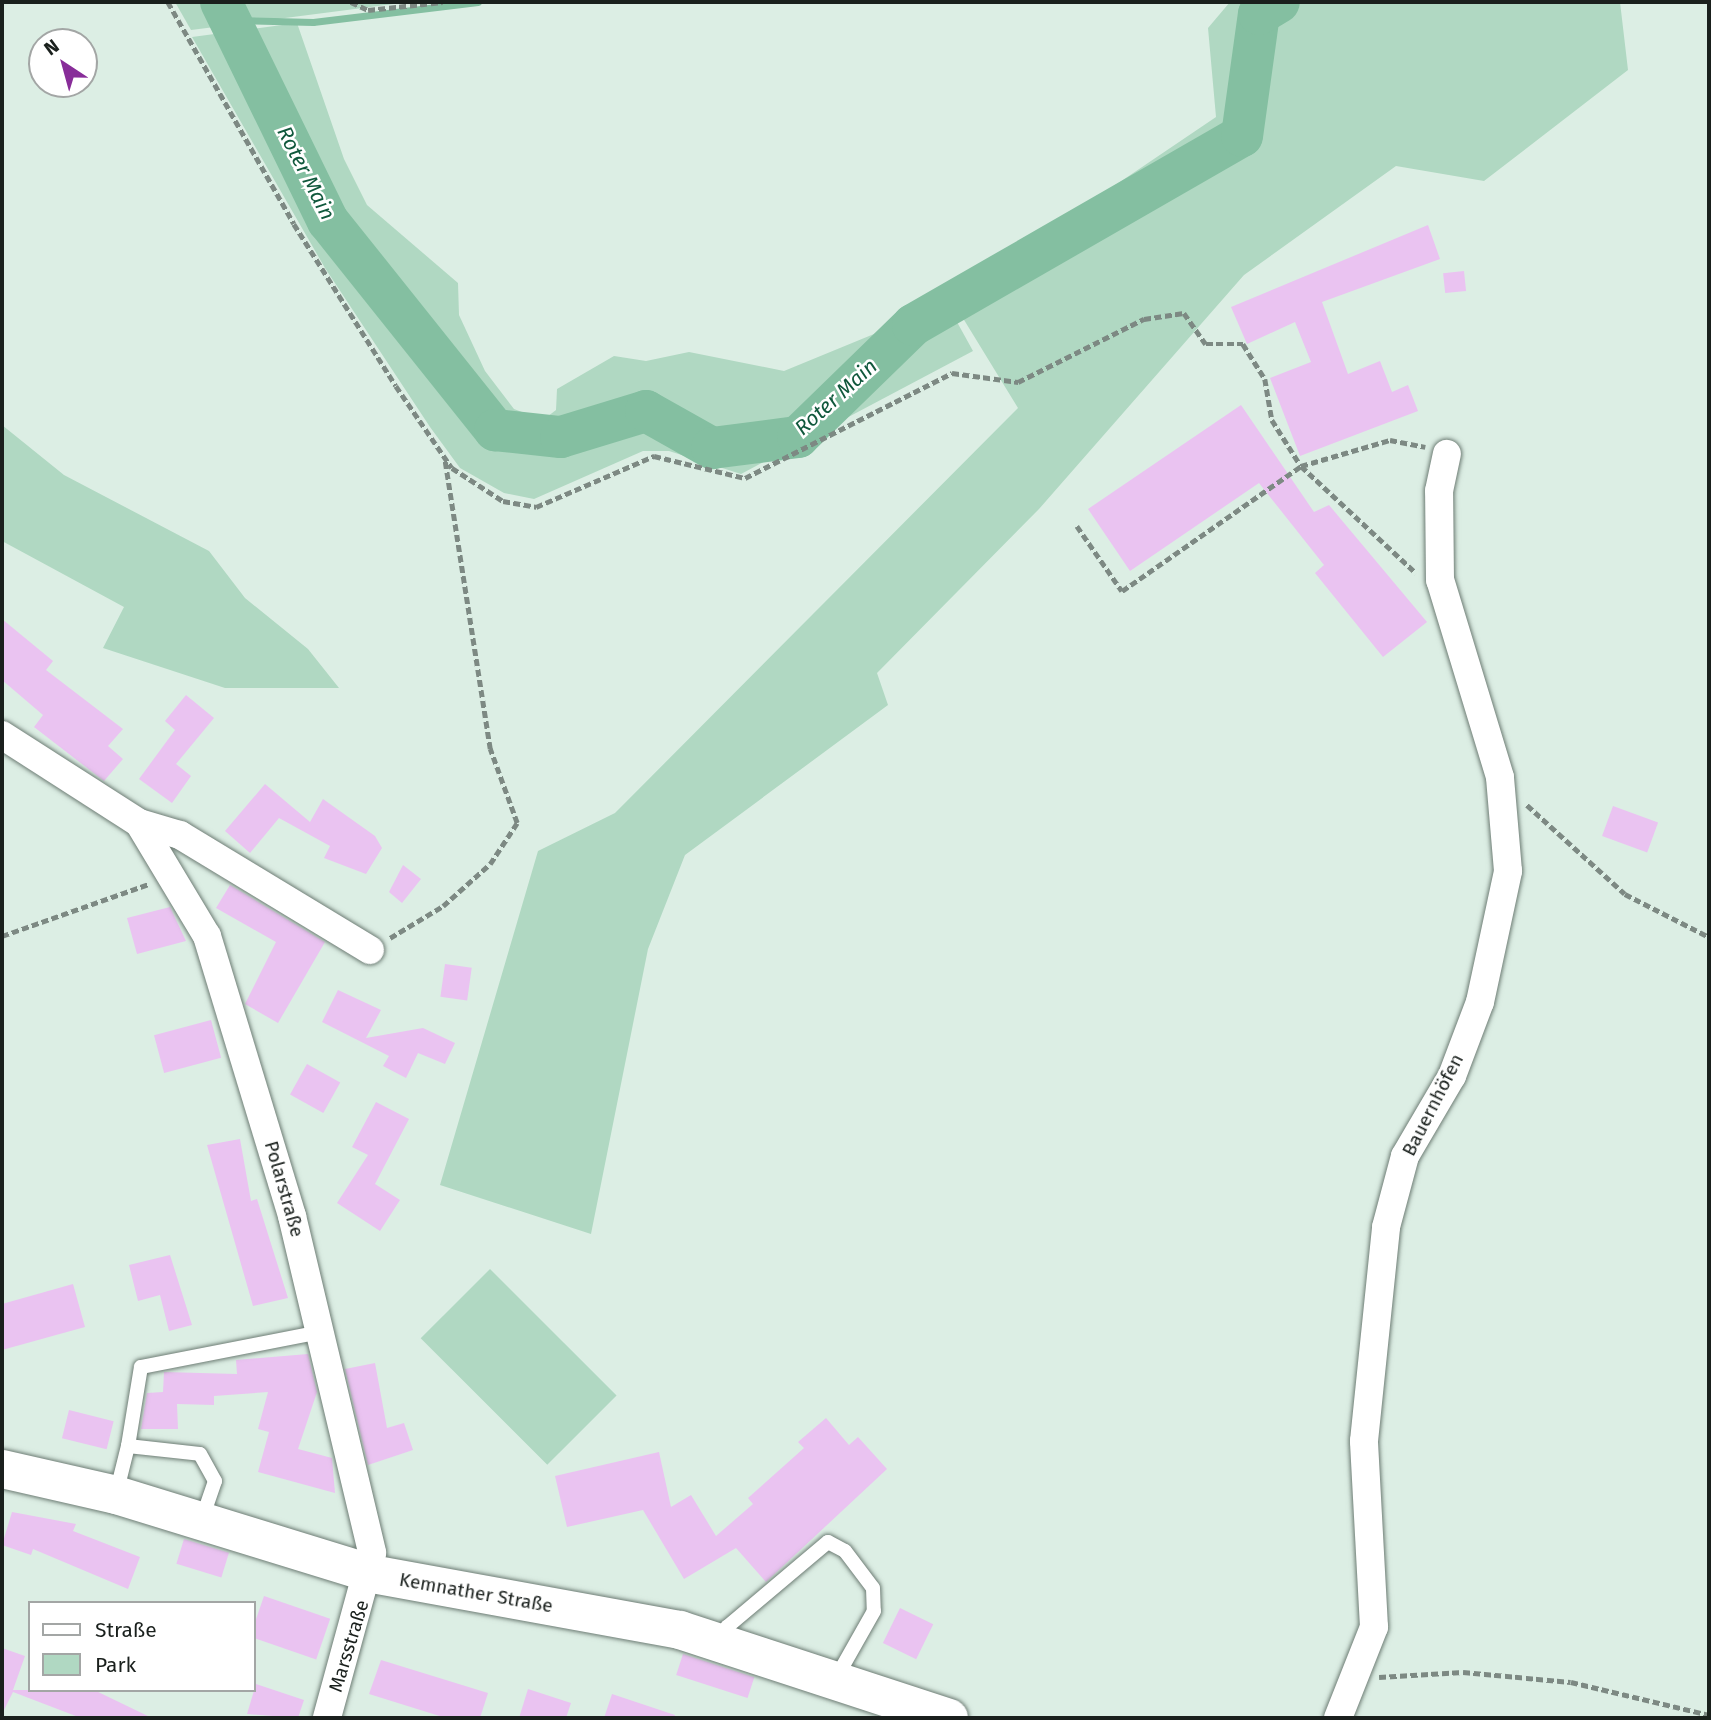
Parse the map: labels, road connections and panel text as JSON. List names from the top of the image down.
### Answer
{
  "streets": {
    "main road": ["Kemnather Straße"],
    "street": ["Bauernhöfen", "Polarstraße", "Marsstraße"]
  },
  "crossings": [
    ["Polarstraße", "Kemnather Straße"],
    ["Polarstraße", "Marsstraße"],
    ["Kemnather Straße", "Marsstraße"]
  ],
  "water": ["Roter Main"],
  "legend": ["Straße", "Park"],
  "north": "top left"
}
